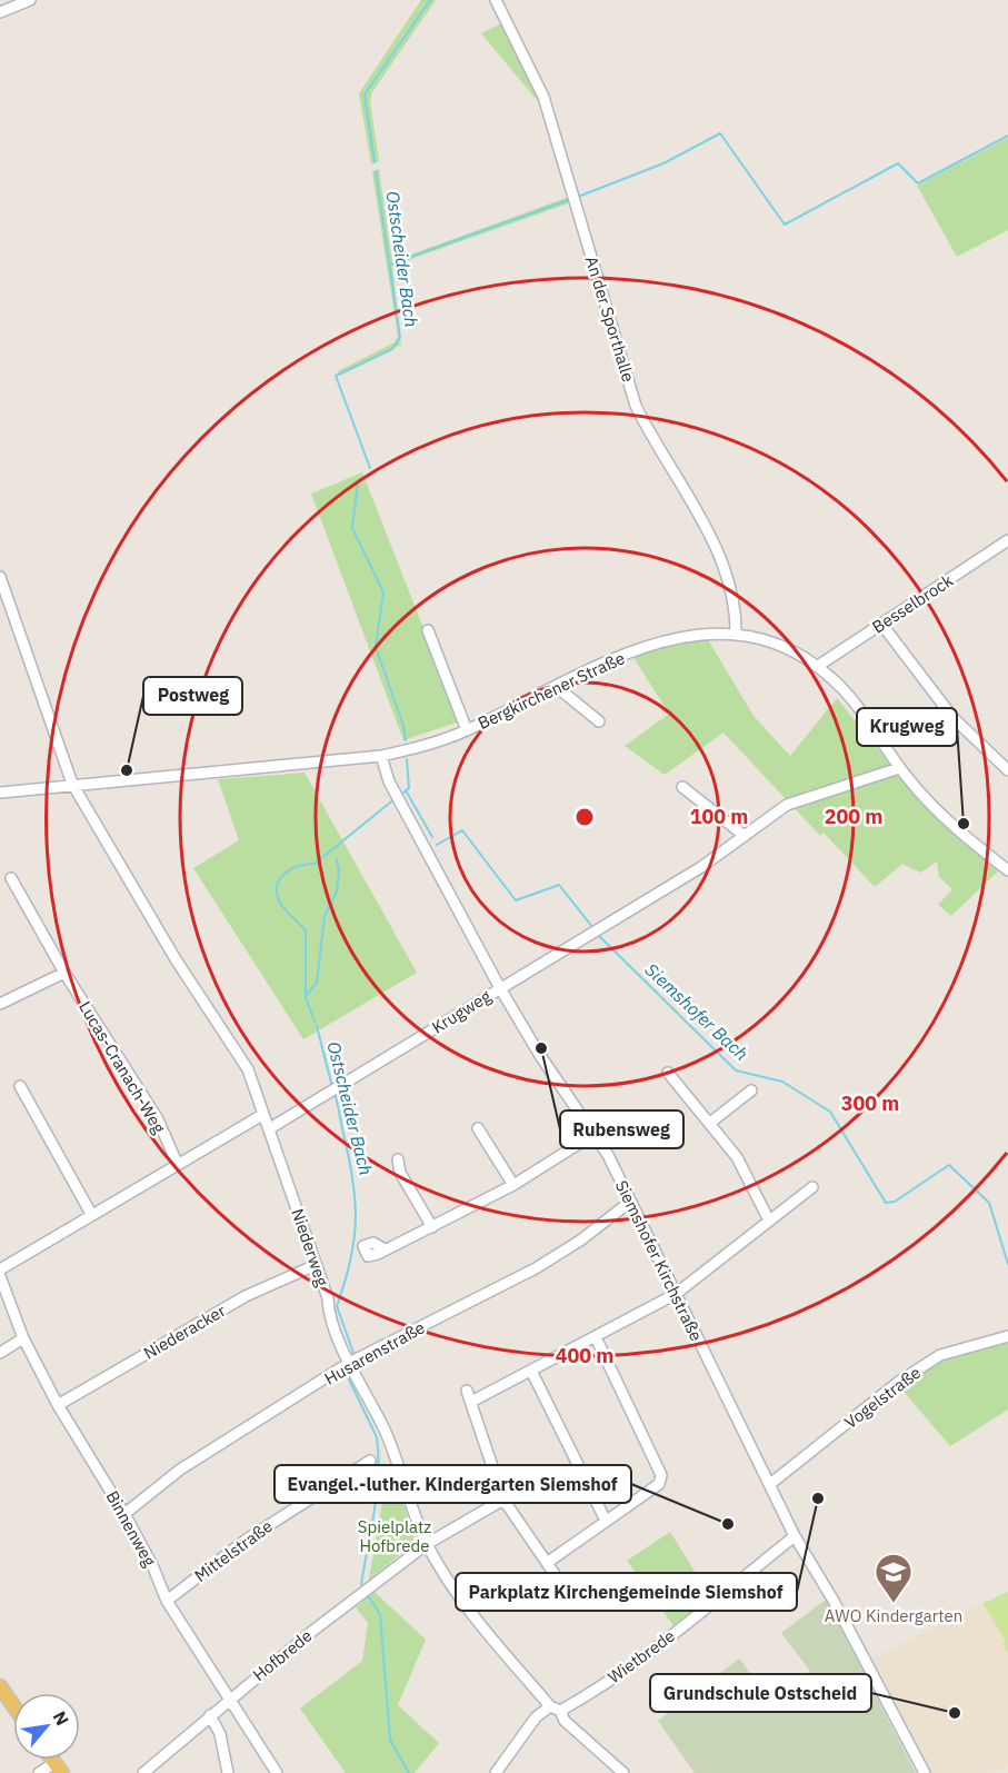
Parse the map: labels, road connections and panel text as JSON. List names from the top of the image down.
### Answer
{
  "streets": {
    "street": [
      "An der Sporthalle",
      "Besselbrock",
      "Bergkirchener Straße",
      "Krugweg",
      "Lucas-Cranach-Weg",
      "Niederweg",
      "Siemshofer Kirchstraße",
      "Niederacker",
      "Husarenstraße",
      "Vogelstraße",
      "Binnenweg",
      "Mittelstraße",
      "Hofbrede",
      "Wietbrede"
    ]
  },
  "crossings": [
    ["An der Sporthalle", "Bergkirchener Straße"],
    ["Besselbrock", "Bergkirchener Straße"],
    ["Bergkirchener Straße", "Krugweg"],
    ["Bergkirchener Straße", "Niederweg"],
    ["Bergkirchener Straße", "Siemshofer Kirchstraße"],
    ["Krugweg", "Niederweg"],
    ["Krugweg", "Siemshofer Kirchstraße"],
    ["Niederweg", "Niederacker"],
    ["Niederweg", "Husarenstraße"],
    ["Niederweg", "Hofbrede"],
    ["Niederweg", "Wietbrede"],
    ["Siemshofer Kirchstraße", "Husarenstraße"],
    ["Siemshofer Kirchstraße", "Vogelstraße"],
    ["Siemshofer Kirchstraße", "Wietbrede"],
    ["Niederacker", "Binnenweg"],
    ["Husarenstraße", "Binnenweg"],
    ["Binnenweg", "Mittelstraße"],
    ["Binnenweg", "Hofbrede"]
  ],
  "water": ["Ostscheider Bach", "Siemshofer Bach"],
  "parks": ["Spielplatz Hofbrede"],
  "places": {
    "other": [
      "Postweg",
      "Krugweg",
      "Rubensweg",
      "Parkplatz Kirchengemeinde Siemshof",
      "Evangel.-luther. Kindergarten Siemshof",
      "Grundschule Ostscheid"
    ],
    "school or university": ["AWO Kindergarten"]
  },
  "north": "top right",
  "rings": [
    "100 m",
    "200 m",
    "300 m",
    "400 m"
  ]
}
